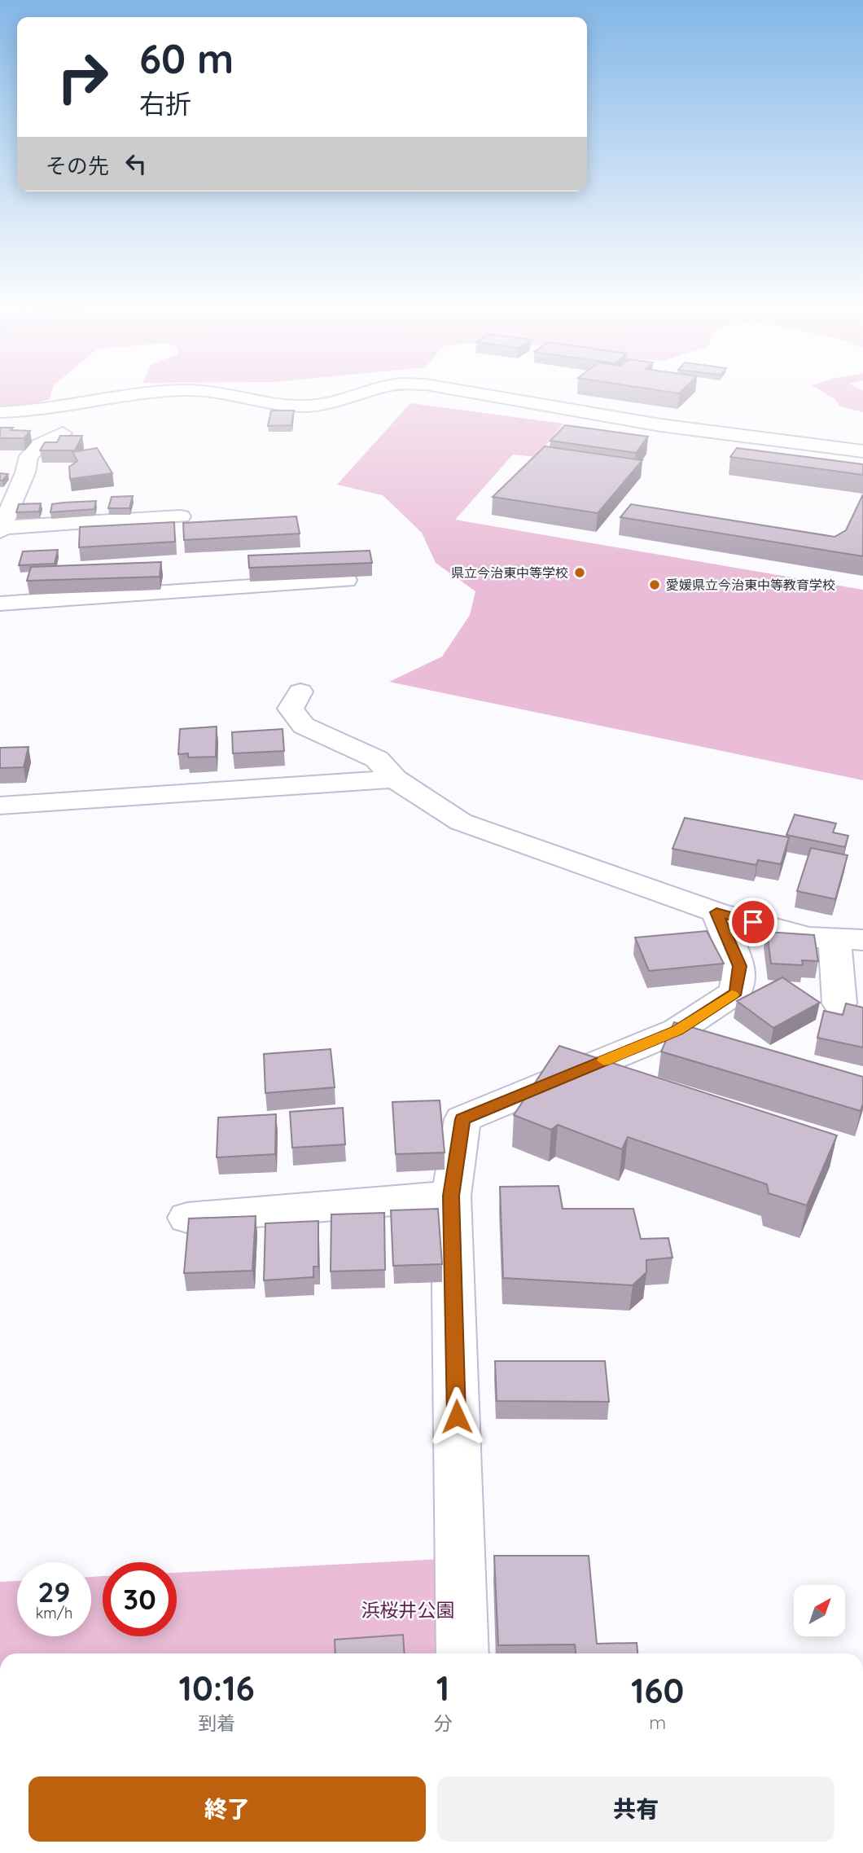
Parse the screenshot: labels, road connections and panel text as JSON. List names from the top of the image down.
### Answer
{
  "parks": ["浜桜井公園"],
  "places": ["県立今治東中等学校", "愛媛県立今治東中等教育学校"],
  "north": "top right",
  "page": {
    "turn": ["60 m", "右折"],
    "then": "その先",
    "speed": "29 km/h",
    "limit": "30",
    "eta": [
      "10:16",
      "到着",
      "1",
      "分",
      "160",
      "m"
    ],
    "buttons": ["終了", "共有"]
  }
}
